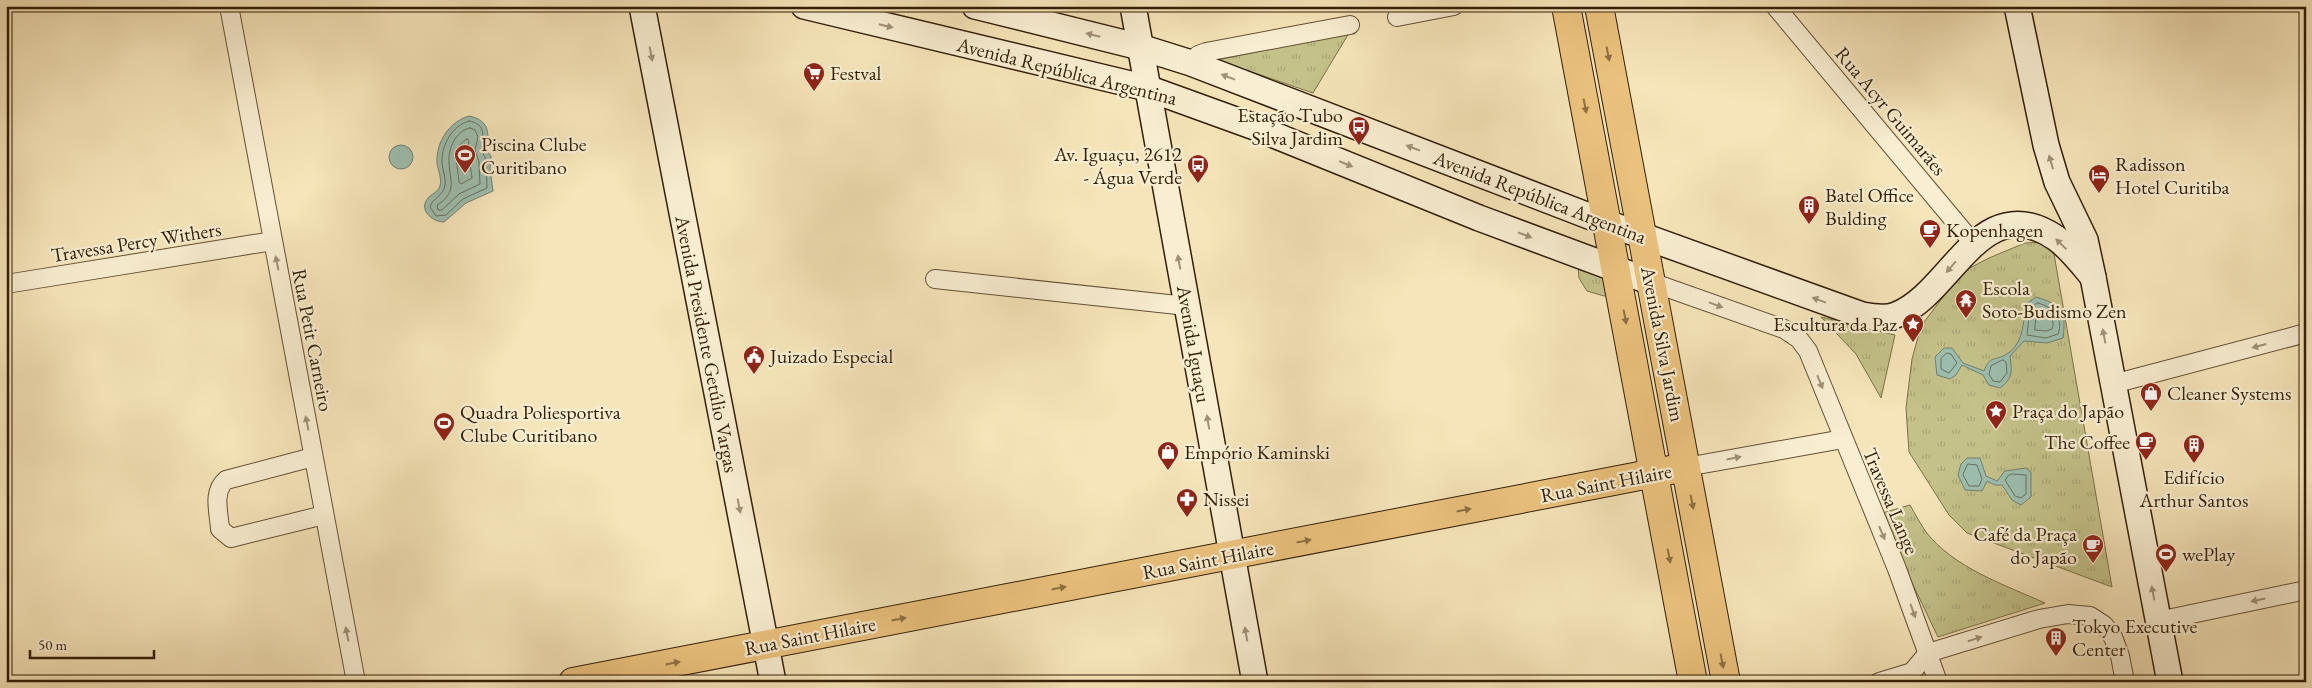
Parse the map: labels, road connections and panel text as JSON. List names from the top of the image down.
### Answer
{
  "streets": {
    "main road": [
      "Avenida República Argentina",
      "Avenida Presidente Getúlio Vargas",
      "Avenida Iguaçu",
      "Avenida Silva Jardim",
      "Rua Saint Hilaire"
    ],
    "street": [
      "Rua Acyr Guimarães",
      "Travessa Percy Withers",
      "Rua Petit Carneiro",
      "Travessa Lange"
    ]
  },
  "crossings": [
    ["Avenida República Argentina", "Rua Acyr Guimarães"],
    ["Avenida República Argentina", "Avenida Iguaçu"],
    ["Avenida República Argentina", "Avenida Silva Jardim"],
    ["Avenida República Argentina", "Travessa Lange"],
    ["Travessa Percy Withers", "Rua Petit Carneiro"],
    ["Avenida Presidente Getúlio Vargas", "Rua Saint Hilaire"],
    ["Avenida Iguaçu", "Rua Saint Hilaire"],
    ["Avenida Silva Jardim", "Rua Saint Hilaire"],
    ["Rua Saint Hilaire", "Travessa Lange"]
  ],
  "one_way": [
    "Rua Petit Carneiro",
    "Avenida Presidente Getúlio Vargas",
    "Avenida Iguaçu",
    "Avenida Silva Jardim",
    "Rua Saint Hilaire",
    "Travessa Lange"
  ],
  "places": {
    "supermarket": ["Festval"],
    "bus stop": ["Estação Tubo Silva Jardim", "Av. Iguaçu, 2612 - Água Verde"],
    "sports": ["Piscina Clube Curitibano", "Quadra Poliesportiva Clube Curitibano", "wePlay"],
    "hotel": ["Radisson Hotel Curitiba"],
    "building": ["Batel Office Bulding", "Edifício Arthur Santos", "Tokyo Executive Center"],
    "cafe": ["Kopenhagen", "The Coffee", "Café da Praça do Japão"],
    "temple": ["Escola Soto-Budismo Zen"],
    "place": ["Escultura da Paz", "Praça do Japão"],
    "public building": ["Juizado Especial"],
    "shop": ["Cleaner Systems", "Empório Kaminski"],
    "pharmacy": ["Nissei"]
  },
  "scale_bar": "50 m"
}
